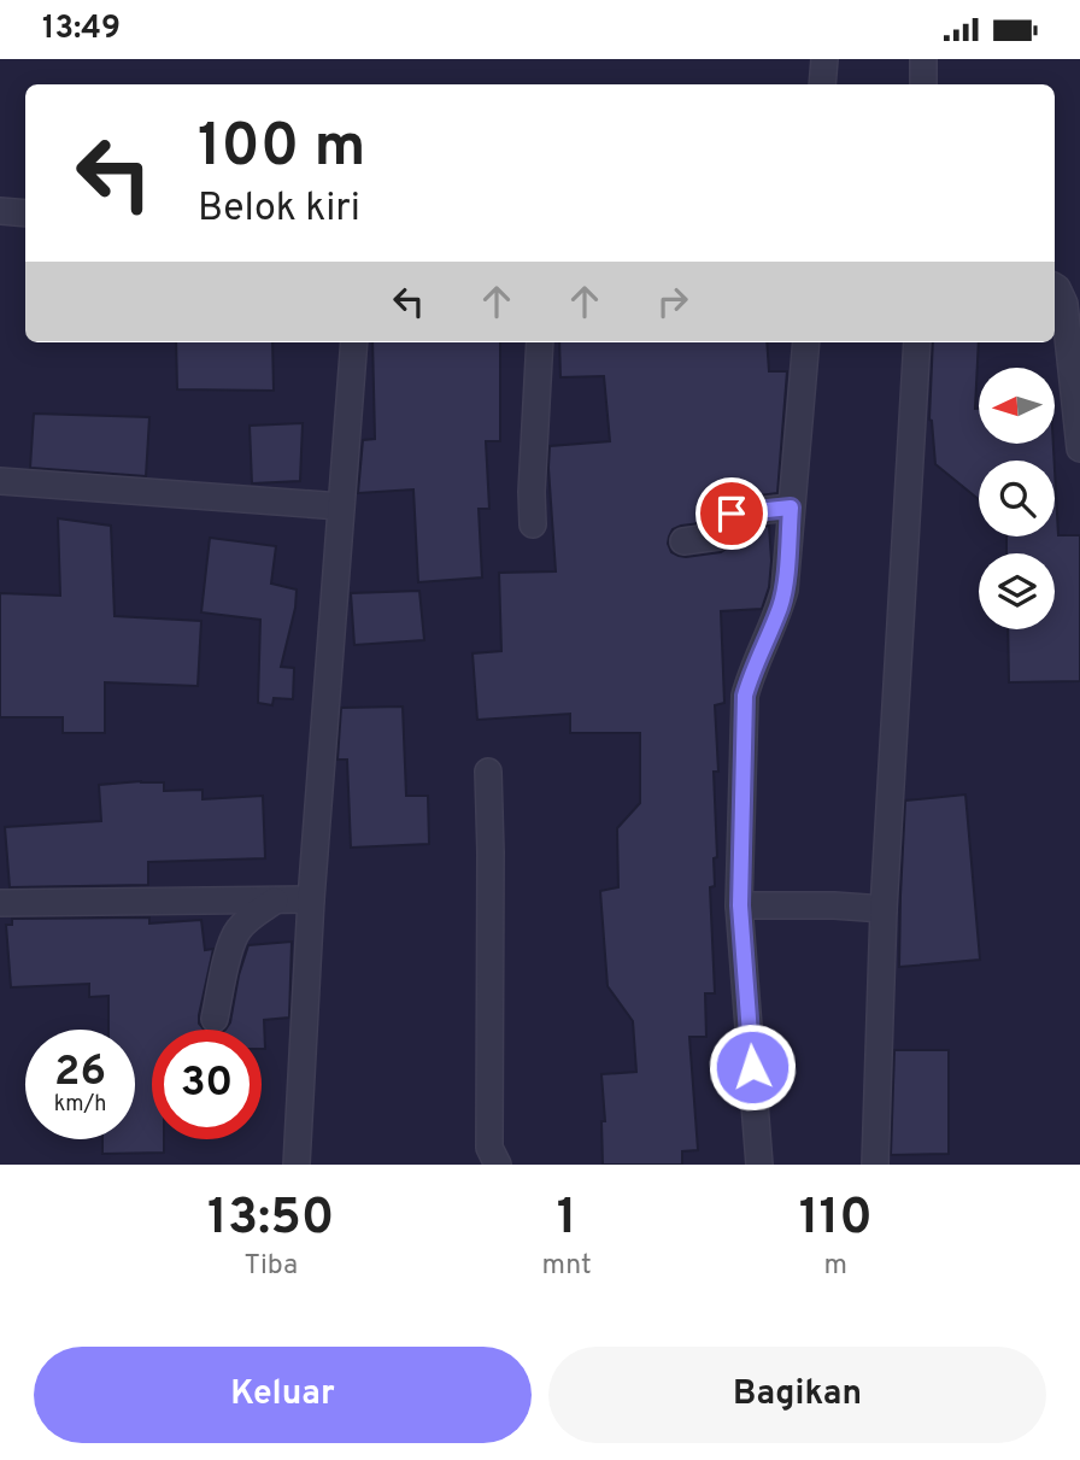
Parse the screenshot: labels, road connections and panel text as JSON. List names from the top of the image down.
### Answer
{
  "north": "left",
  "page": {
    "status": "13:49",
    "turn": ["100 m", "Belok kiri"],
    "speed": "26 km/h",
    "limit": "30",
    "eta": [
      "13:50",
      "Tiba",
      "1",
      "mnt",
      "110",
      "m"
    ],
    "buttons": ["Keluar", "Bagikan"]
  }
}
